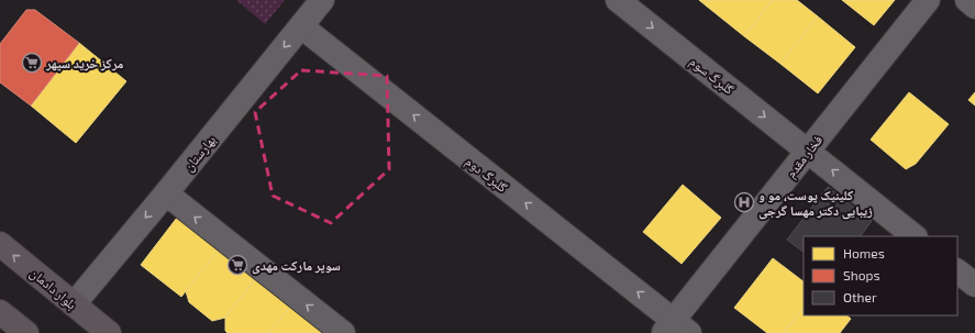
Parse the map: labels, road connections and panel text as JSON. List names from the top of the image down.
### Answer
{
  "streets": {
    "main road": ["بلوار دادمان"],
    "street": [
      "گلبرگ سوم",
      "بهارستان",
      "فخار مقدم",
      "گلبرگ دوم"
    ]
  },
  "crossings": [
    ["گلبرگ سوم", "فخار مقدم"],
    ["بهارستان", "گلبرگ دوم"],
    ["بهارستان", "بلوار دادمان"],
    ["فخار مقدم", "گلبرگ دوم"]
  ],
  "one_way": ["بهارستان"],
  "places": {
    "supermarket": ["مرکز خرید سپهر", "سوپر مارکت مهدی"],
    "hospital": ["کلینیک پوست، مو و زیبایی دکتر مهسا گرجی"]
  },
  "legend": ["Homes", "Shops", "Other"]
}
